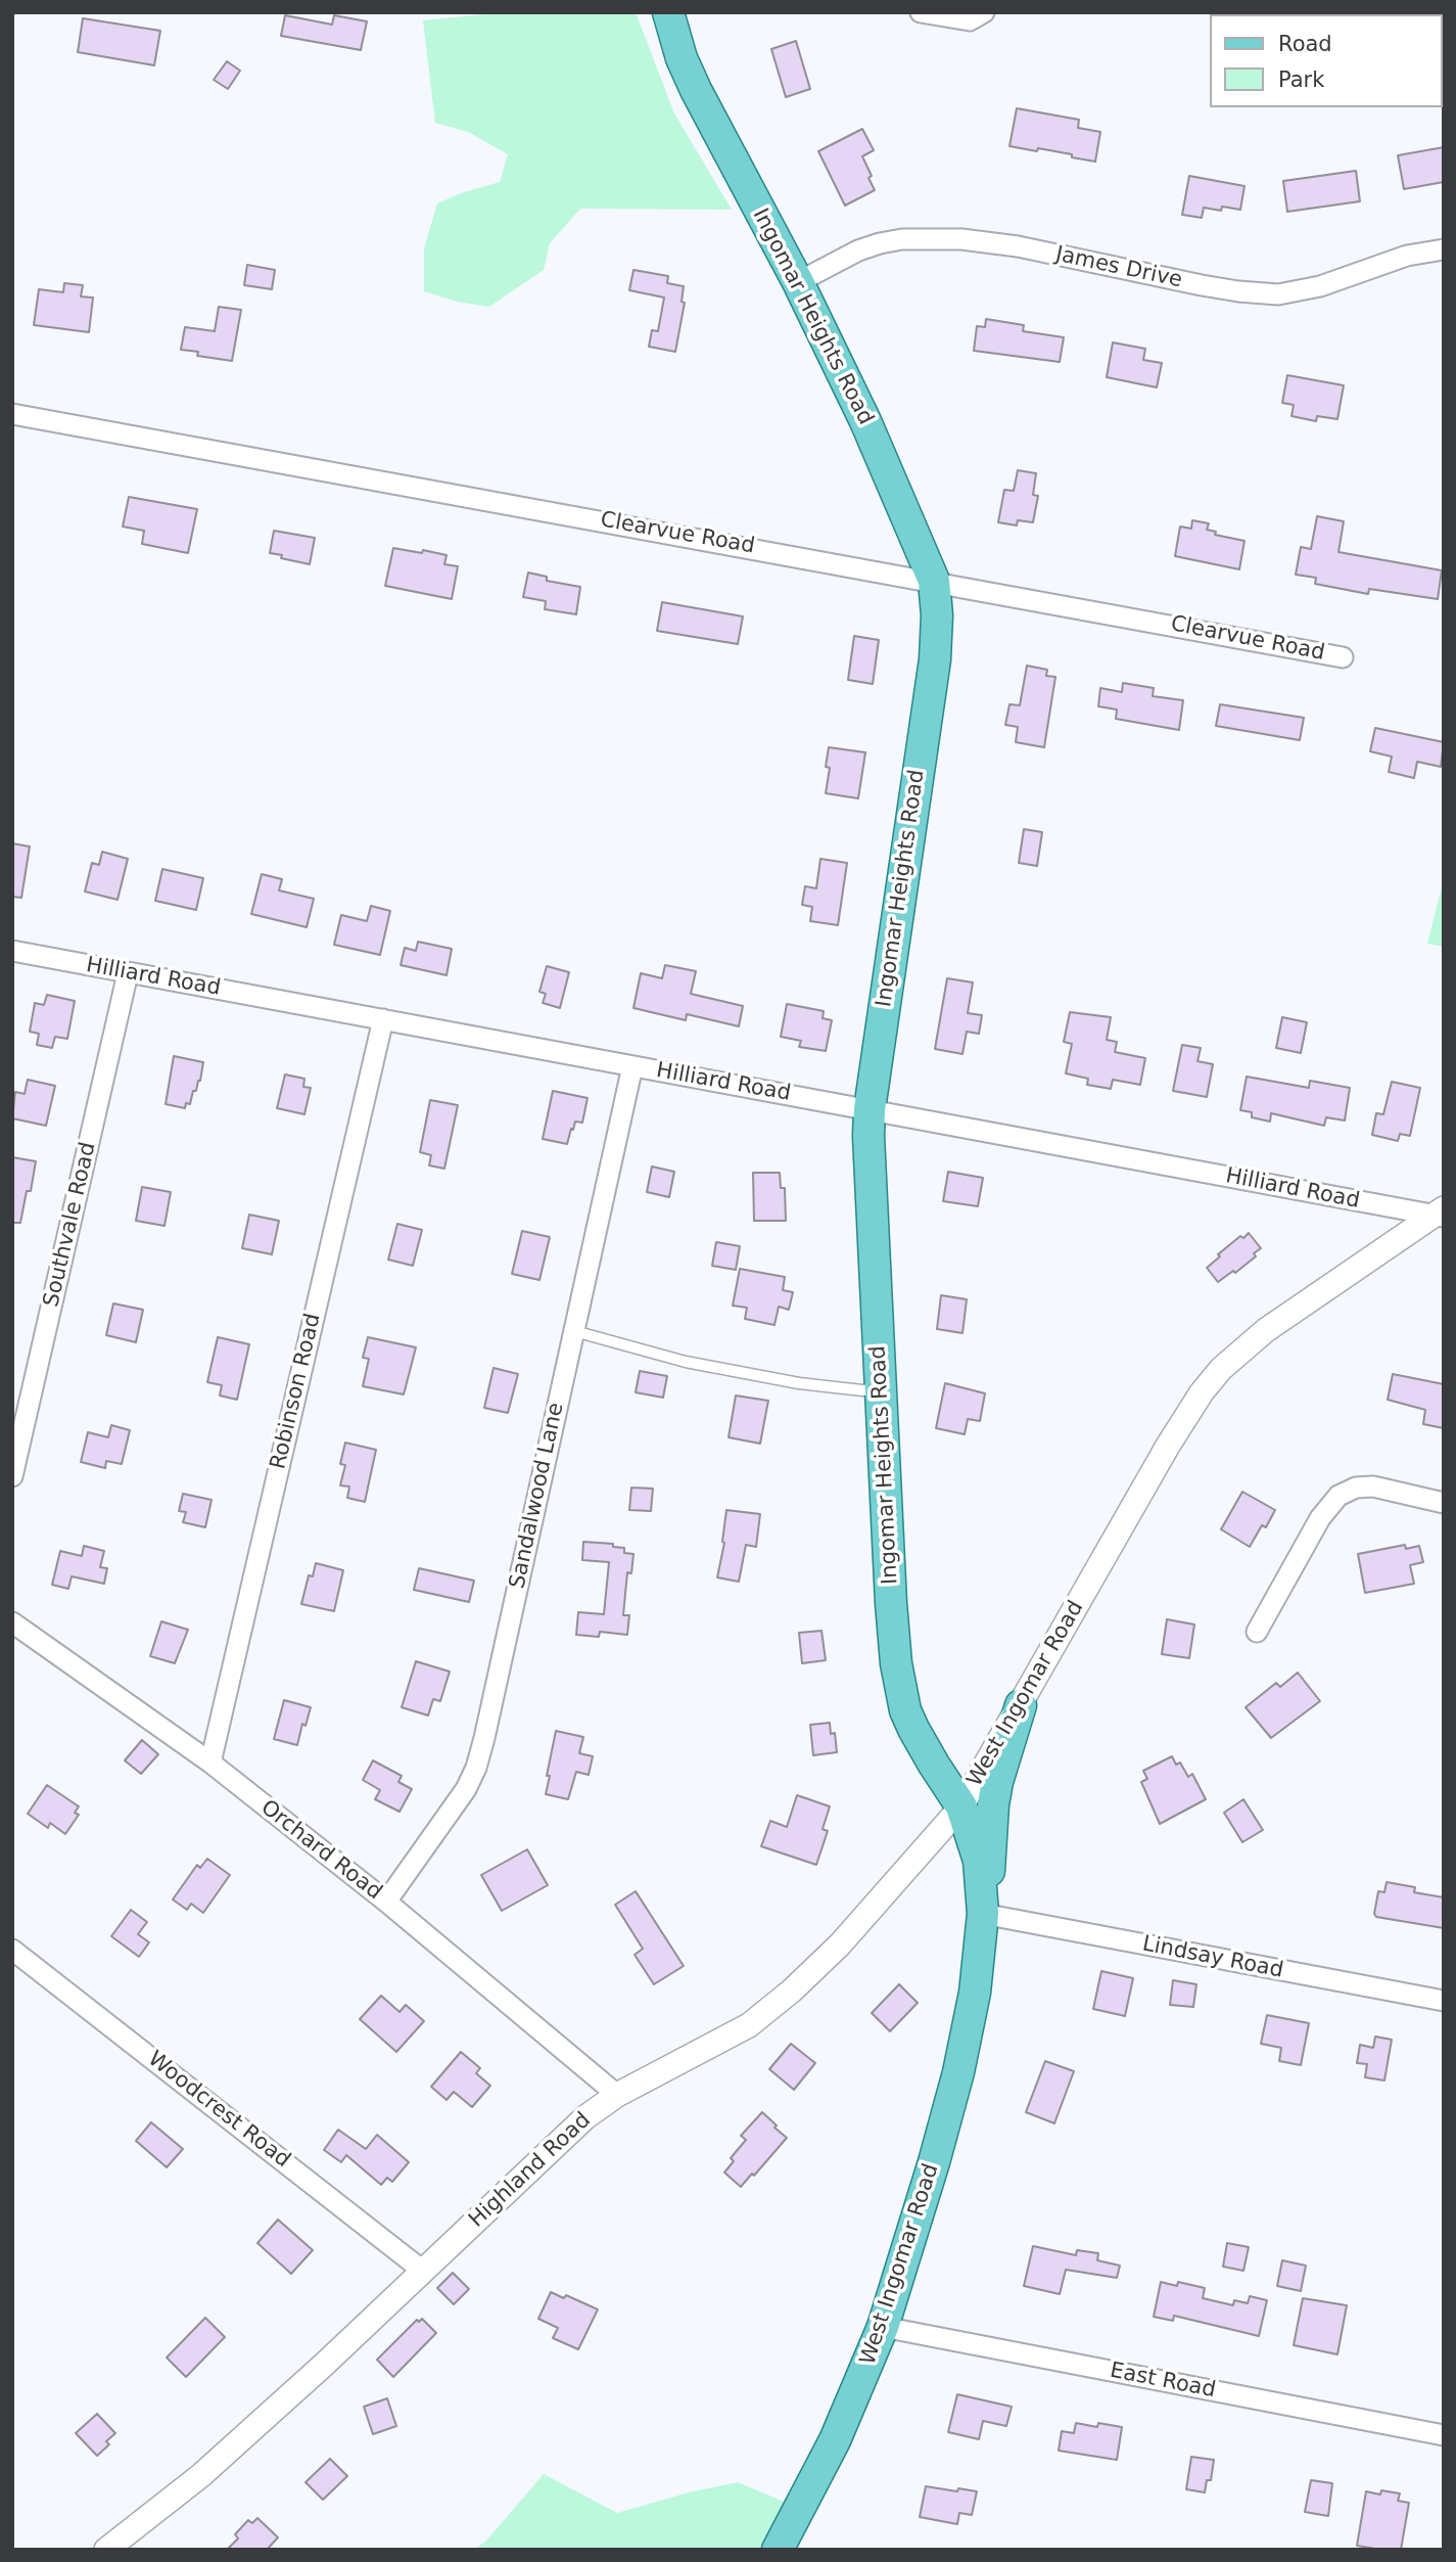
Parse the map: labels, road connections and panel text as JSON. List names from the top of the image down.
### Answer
{
  "streets": {
    "main road": ["Ingomar Heights Road", "West Ingomar Road"],
    "street": [
      "James Drive",
      "Clearvue Road",
      "Hilliard Road",
      "Southvale Road",
      "Robinson Road",
      "Sandalwood Lane",
      "Orchard Road",
      "Lindsay Road",
      "Woodcrest Road",
      "Highland Road",
      "East Road"
    ]
  },
  "crossings": [
    ["James Drive", "Ingomar Heights Road"],
    ["Ingomar Heights Road", "Clearvue Road"],
    ["Ingomar Heights Road", "Hilliard Road"],
    ["Ingomar Heights Road", "West Ingomar Road"],
    ["Ingomar Heights Road", "Highland Road"],
    ["Hilliard Road", "Southvale Road"],
    ["Hilliard Road", "Robinson Road"],
    ["Hilliard Road", "Sandalwood Lane"],
    ["Hilliard Road", "West Ingomar Road"],
    ["Robinson Road", "Orchard Road"],
    ["Sandalwood Lane", "Orchard Road"],
    ["West Ingomar Road", "Lindsay Road"],
    ["West Ingomar Road", "Highland Road"],
    ["West Ingomar Road", "East Road"],
    ["Orchard Road", "Highland Road"],
    ["Woodcrest Road", "Highland Road"]
  ],
  "legend": ["Road", "Park"]
}
